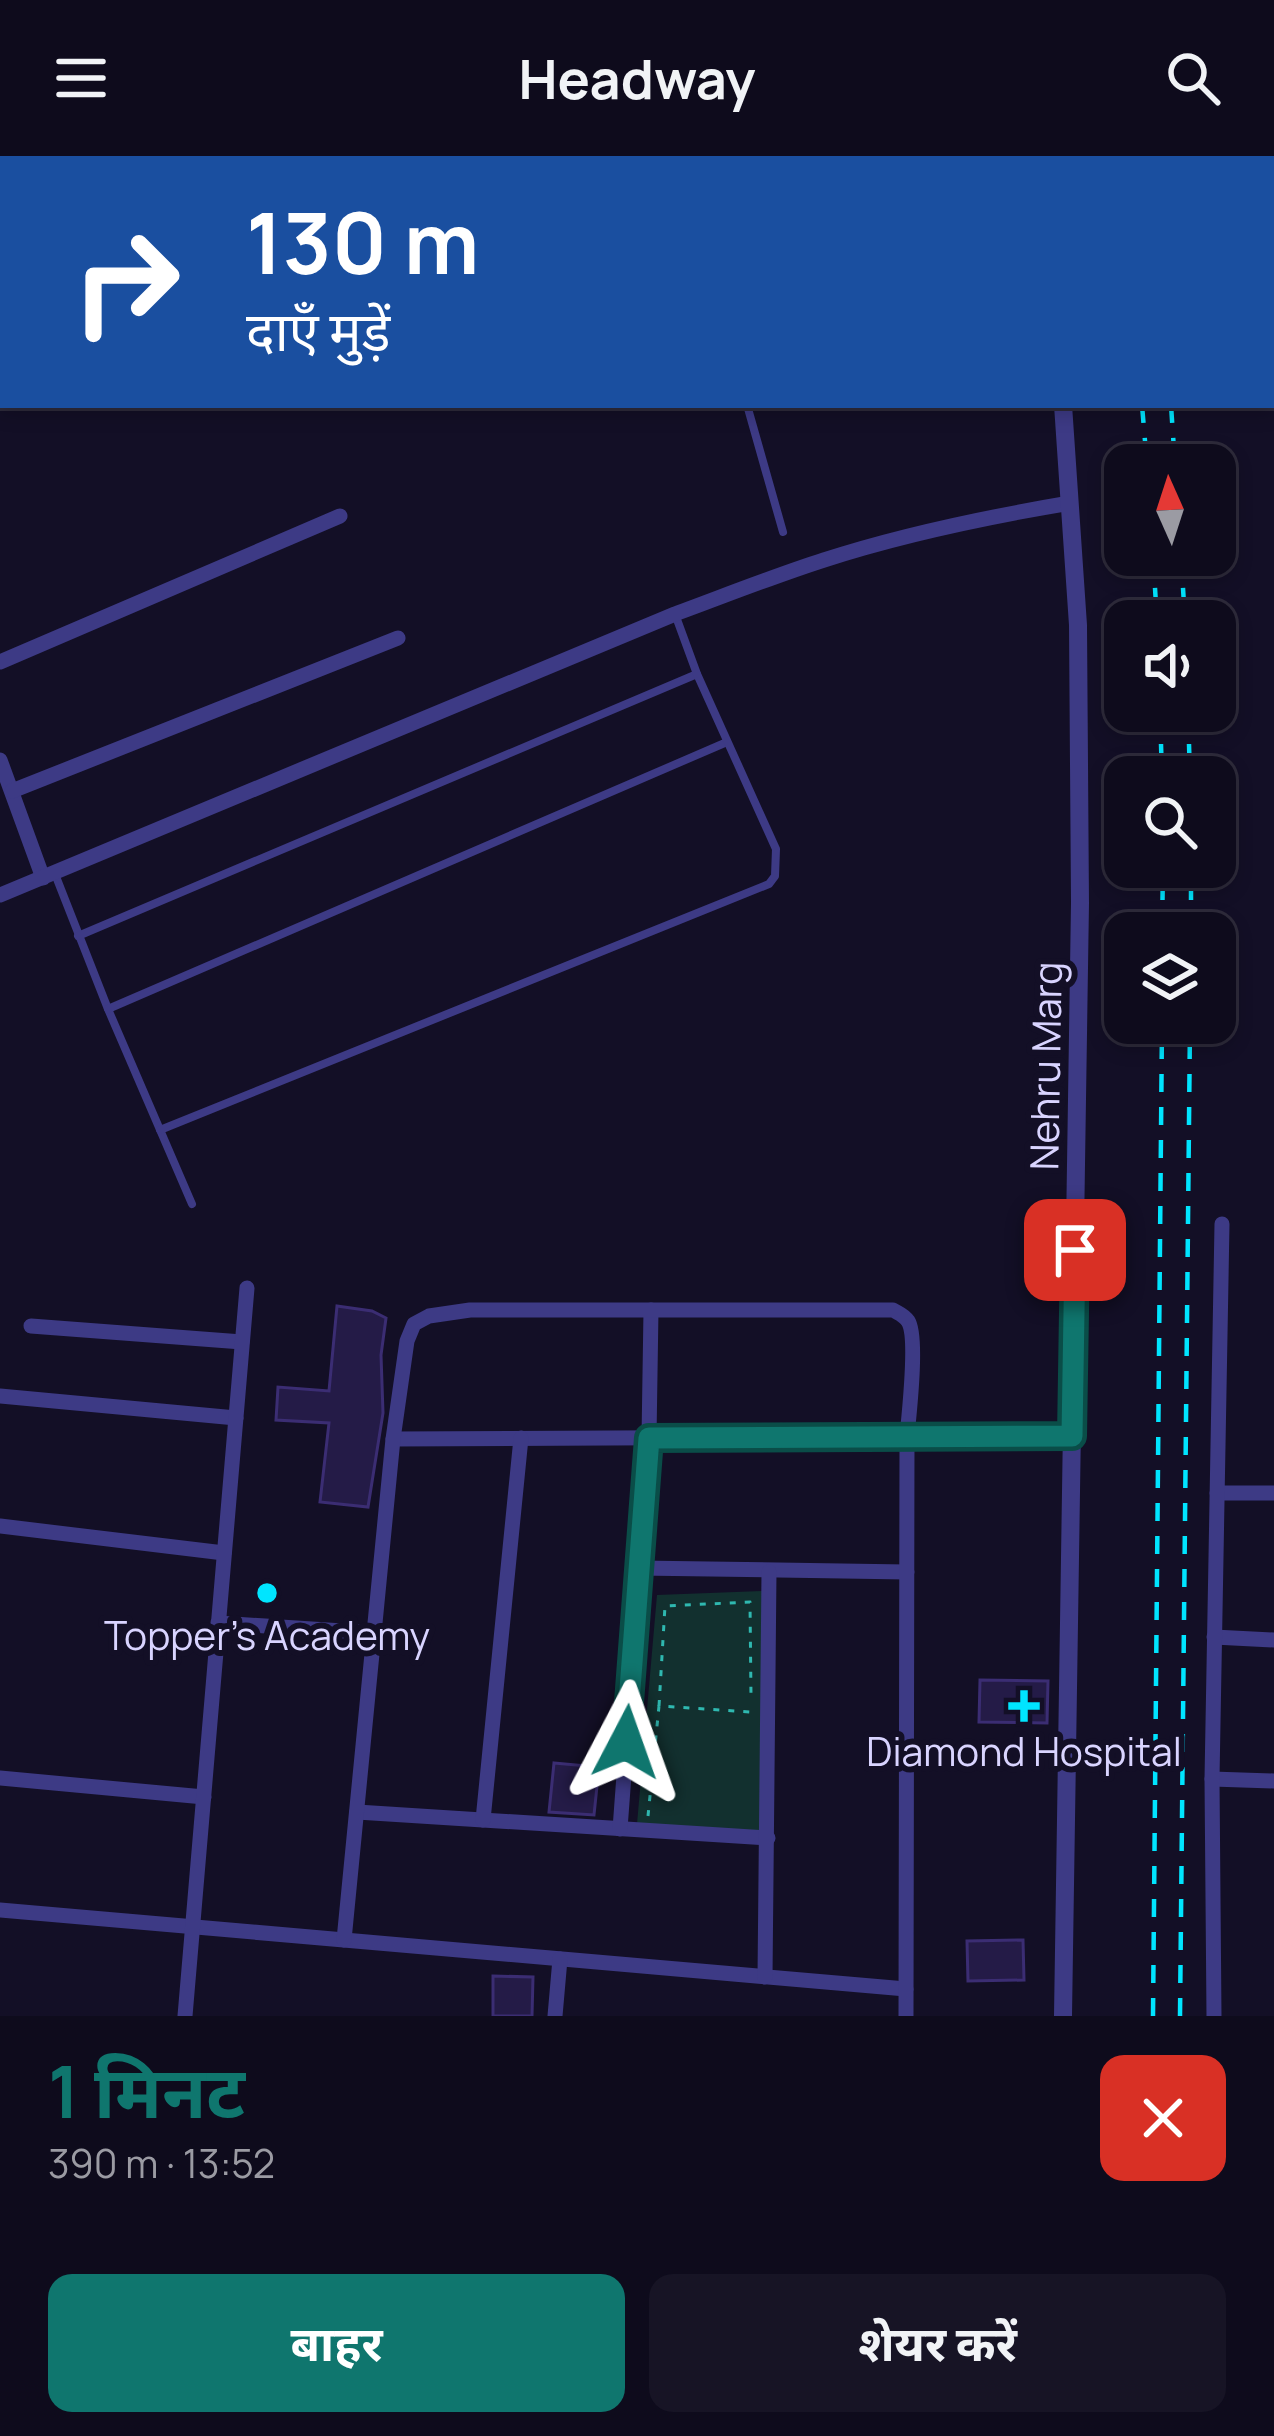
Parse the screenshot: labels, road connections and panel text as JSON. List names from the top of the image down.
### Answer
{
  "streets": {
    "street": ["Nehru Marg"]
  },
  "places": {
    "other": ["Topper's Academy"],
    "health": ["Diamond Hospital"]
  },
  "north": "top",
  "page": {
    "header": "Headway",
    "turn": ["130 m", "दाएँ मुड़ें"],
    "heading": ["1 मिनट", "390 m · 13:52"],
    "buttons": ["बाहर", "शेयर करें"]
  }
}
